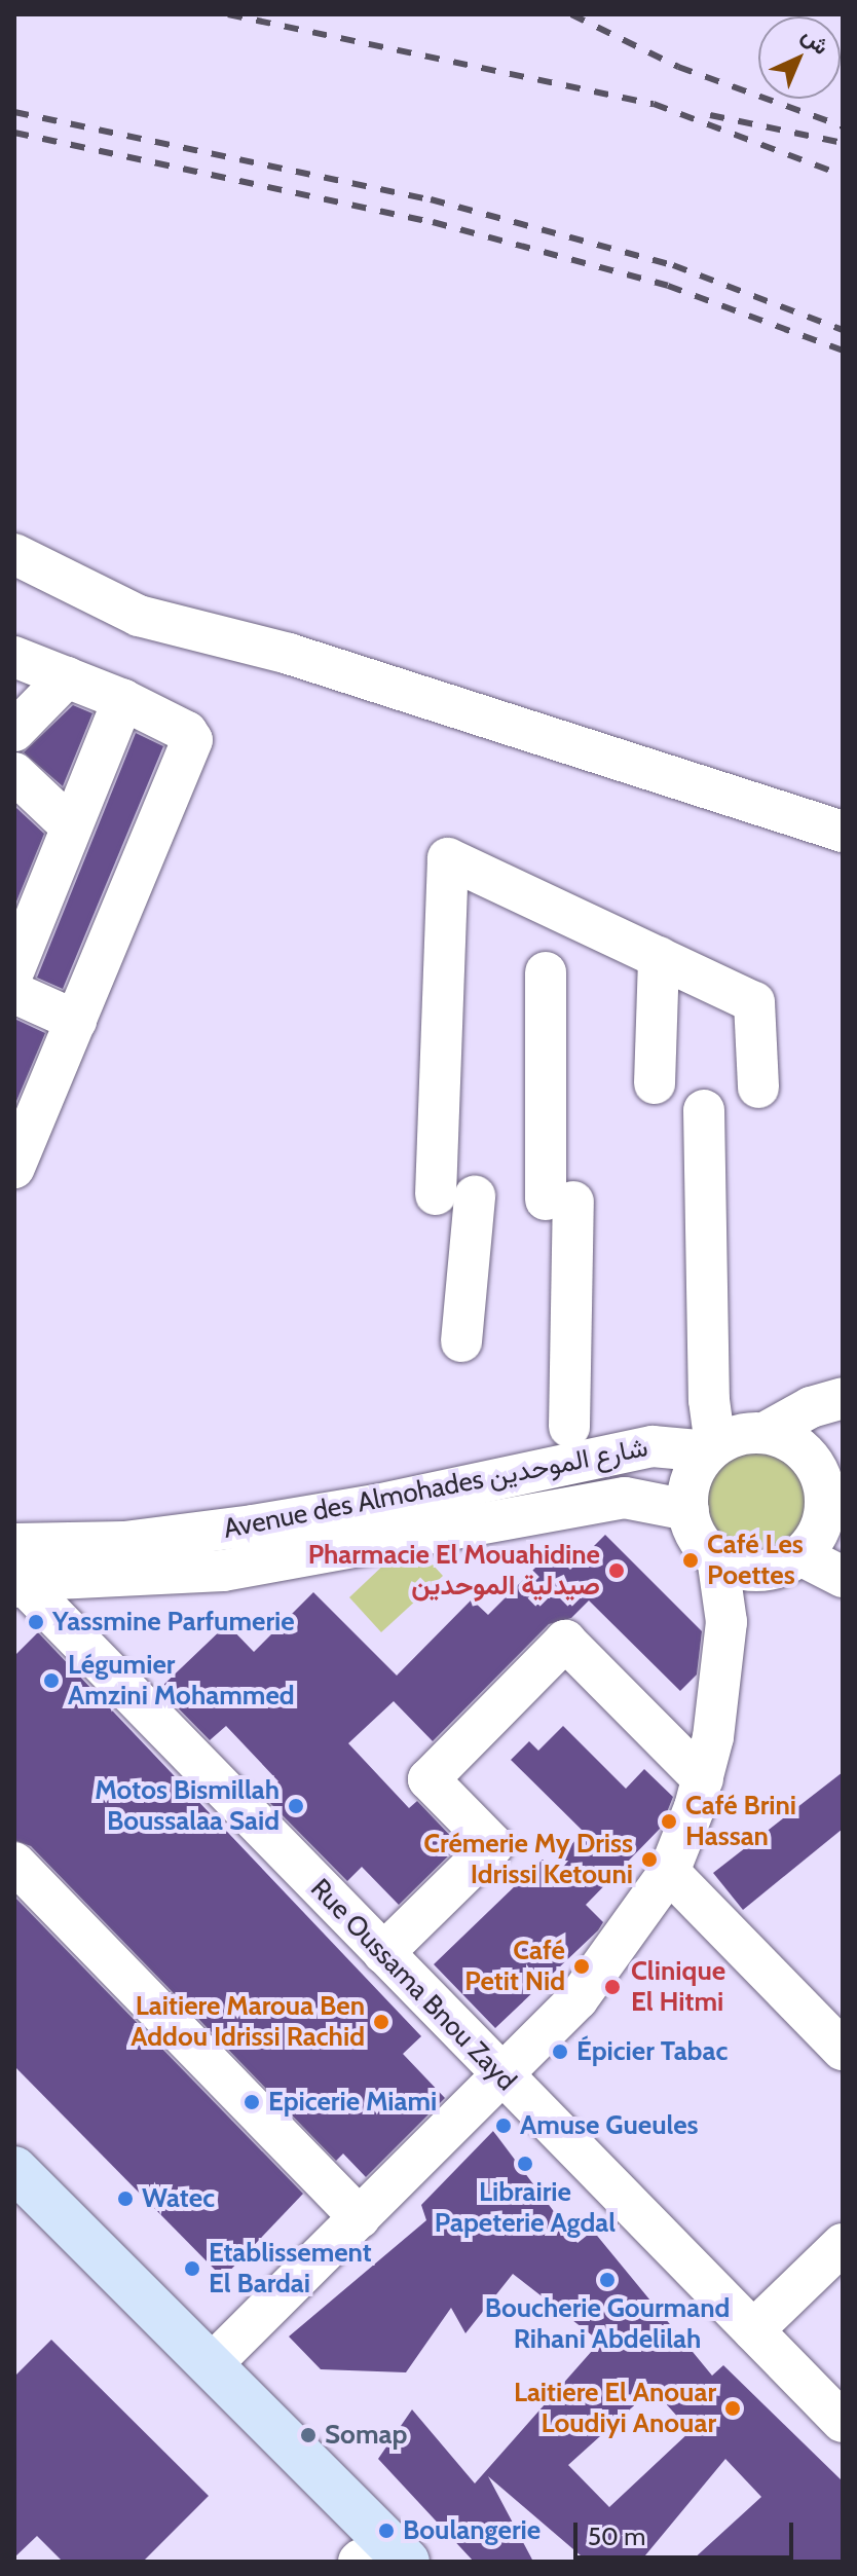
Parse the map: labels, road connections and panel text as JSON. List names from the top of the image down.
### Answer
{
  "streets": {
    "street": ["Avenue des Almohades شارع الموحدين", "Rue Oussama Bnou Zayd"]
  },
  "crossings": [
    ["Avenue des Almohades شارع الموحدين", "Rue Oussama Bnou Zayd"]
  ],
  "places": [
    "Café Les Poettes",
    "Pharmacie El Mouahidine صيدلية الموحدين",
    "Yassmine Parfumerie",
    "Légumier Amzini Mohammed",
    "Motos Bismillah Boussalaa Said",
    "Café Brini Hassan",
    "Crémerie My Driss Idrissi Ketouni",
    "Café Petit Nid",
    "Clinique El Hitmi",
    "Laitiere Maroua Ben Addou Idrissi Rachid",
    "Épicier Tabac",
    "Epicerie Miami",
    "Amuse Gueules",
    "Librairie Papeterie Agdal",
    "Watec",
    "Etablissement El Bardai",
    "Boucherie Gourmand Rihani Abdelilah",
    "Laitiere El Anouar Loudiyi Anouar",
    "Somap",
    "Boulangerie"
  ],
  "scale_bar": "50 m",
  "north": "top right"
}
